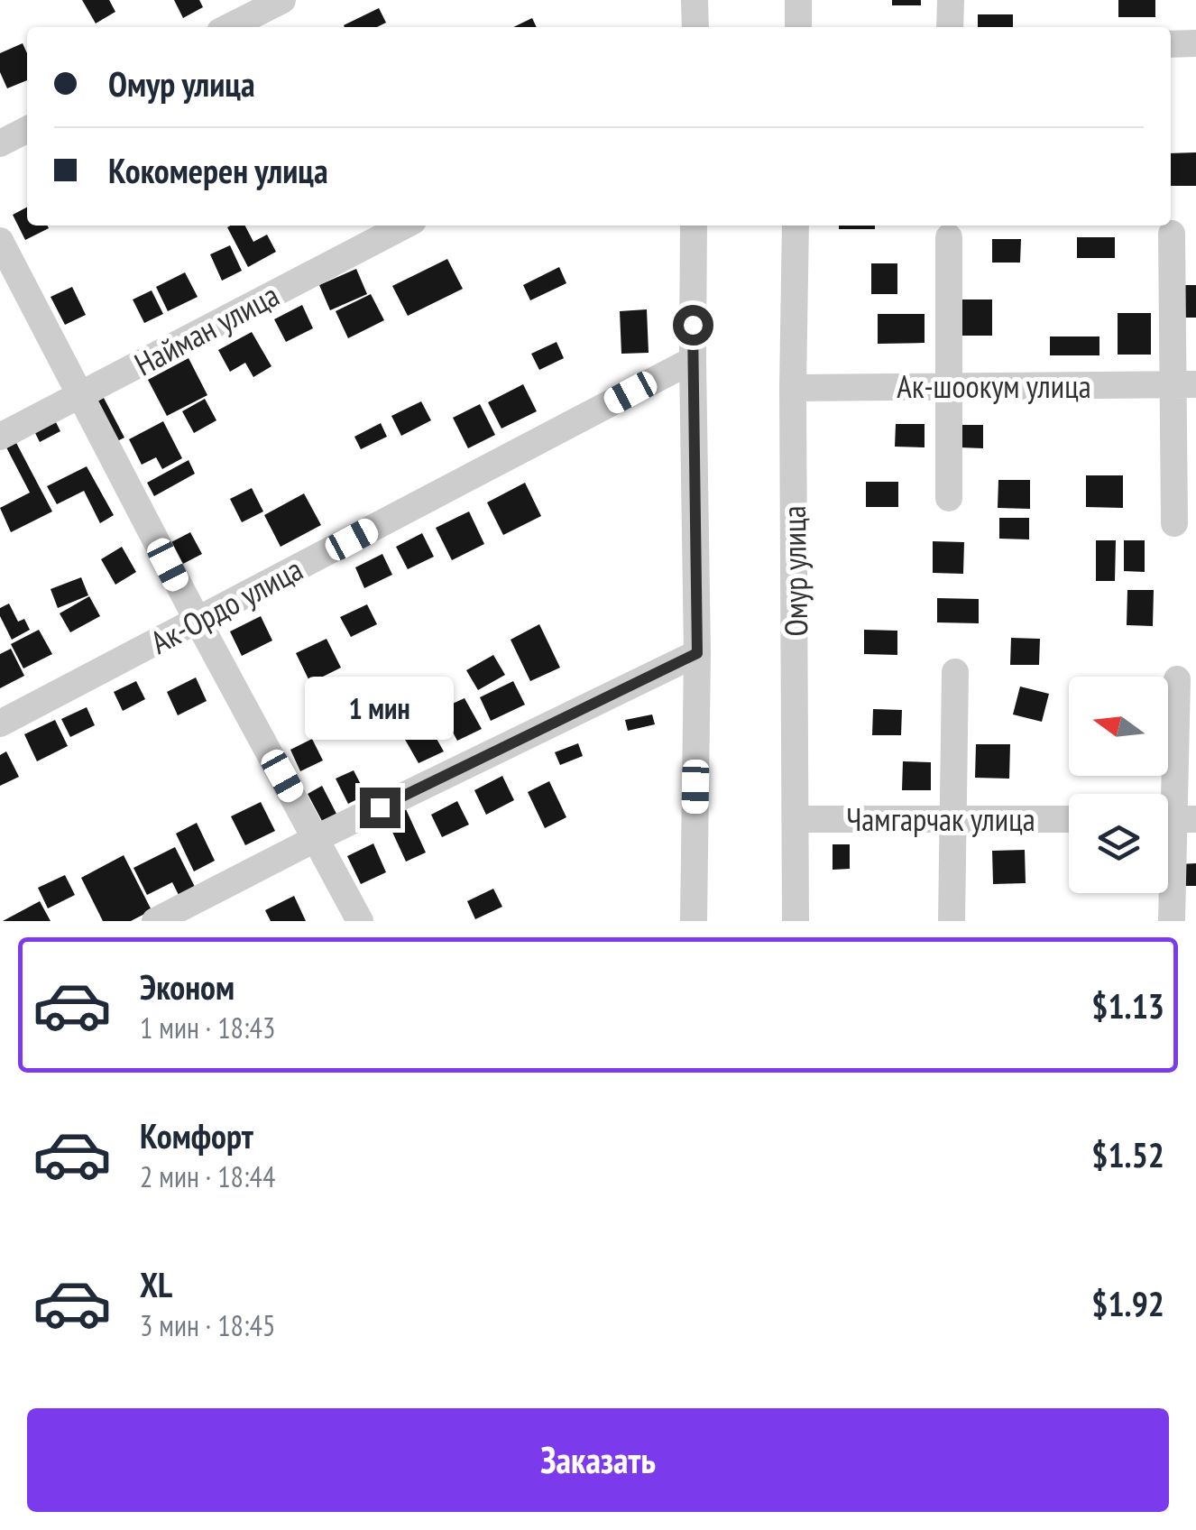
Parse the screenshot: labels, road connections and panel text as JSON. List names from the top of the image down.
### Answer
{
  "streets": {
    "street": [
      "Найман улица",
      "Ак-шоокум улица",
      "Омур улица",
      "Ак-Ордо улица",
      "Чамгарчак улица"
    ]
  },
  "crossings": [
    ["Ак-шоокум улица", "Омур улица"],
    ["Омур улица", "Чамгарчак улица"]
  ],
  "north": "left",
  "page": {
    "banner": ["Омур улица", "Кокомерен улица"],
    "bubble": "1 мин",
    "list": [
      {
        "name": "Эконом",
        "note": "1 мин · 18:43",
        "value": "$1.13"
      },
      {
        "name": "Комфорт",
        "note": "2 мин · 18:44",
        "value": "$1.52"
      },
      {
        "name": "XL",
        "note": "3 мин · 18:45",
        "value": "$1.92"
      }
    ],
    "buttons": "Заказать"
  }
}
